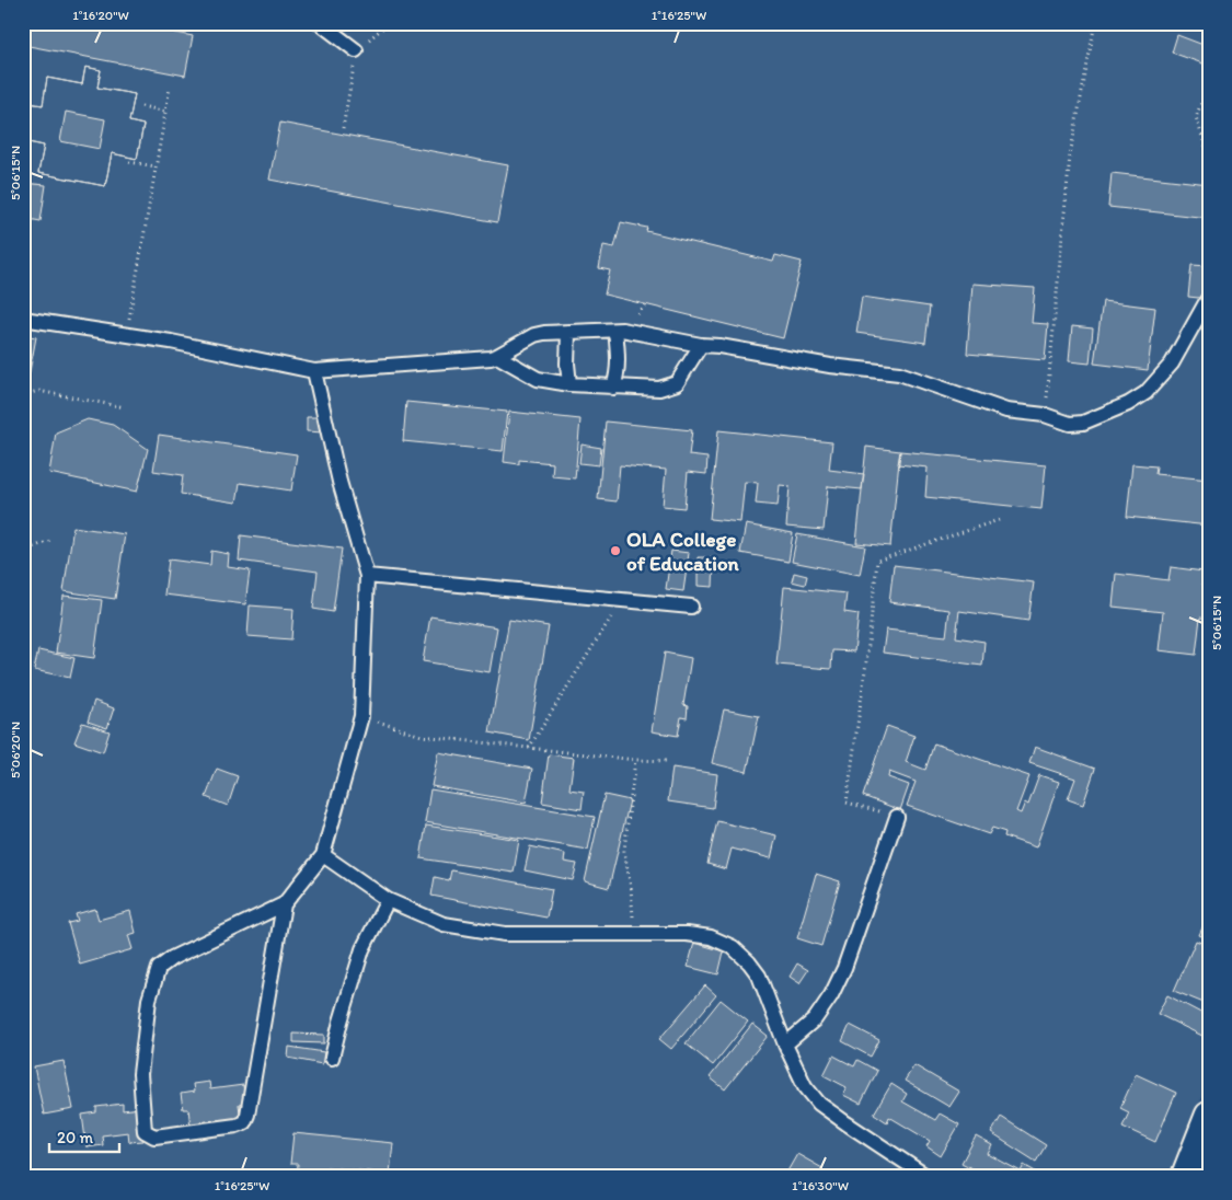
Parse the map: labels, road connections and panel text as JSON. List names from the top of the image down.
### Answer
{
  "places": ["OLA College of Education"],
  "scale_bar": "20 m",
  "coordinates": [
    "1°16'20\"W",
    "1°16'25\"W",
    "5°06'15\"N",
    "5°06'20\"N",
    "1°16'30\"W"
  ]
}
